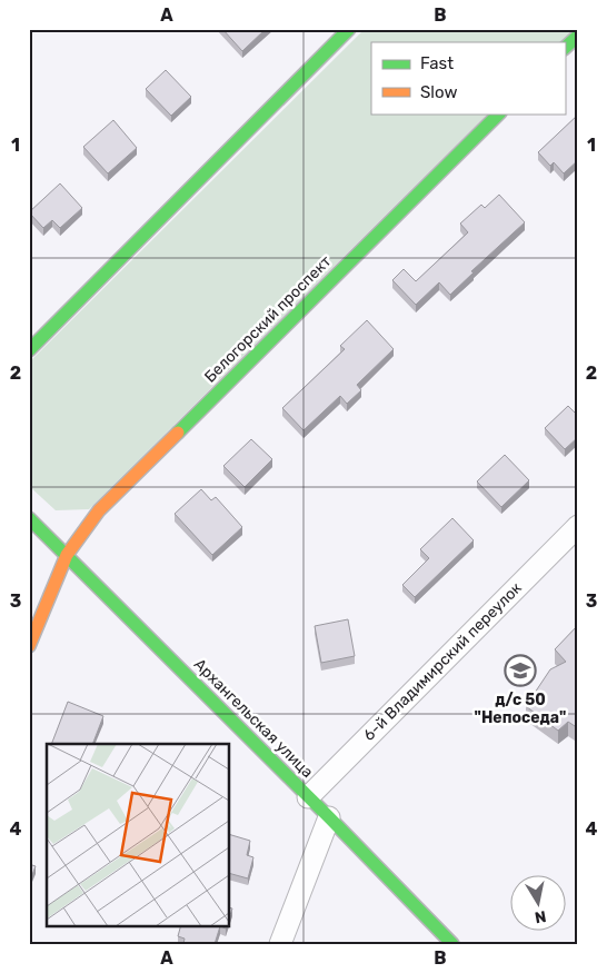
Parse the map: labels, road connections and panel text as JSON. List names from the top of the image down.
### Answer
{
  "streets": {
    "street": ["Белогорский проспект", "6-й Владимирский переулок", "Архангельская улица"]
  },
  "crossings": [
    ["Белогорский проспект", "Архангельская улица"],
    ["6-й Владимирский переулок", "Архангельская улица"]
  ],
  "places": {
    "school or university": ["д/с 50 \"Непоседа\""]
  },
  "legend": ["Fast", "Slow"],
  "north": "bottom",
  "grid": {
    "columns": ["A", "B"],
    "rows": [
      "1",
      "2",
      "3",
      "4"
    ]
  }
}
